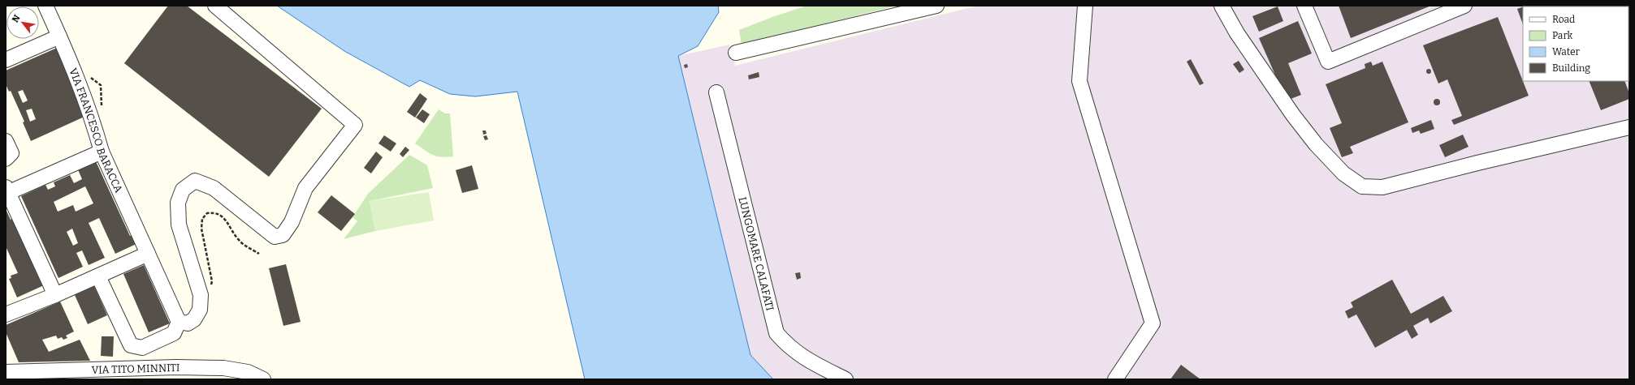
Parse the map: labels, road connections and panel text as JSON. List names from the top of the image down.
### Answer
{
  "streets": {
    "street": ["VIA FRANCESCO BARACCA", "LUNGOMARE CALAFATI", "VIA TITO MINNITI"]
  },
  "legend": [
    "Road",
    "Park",
    "Water",
    "Building"
  ],
  "north": "top left"
}
